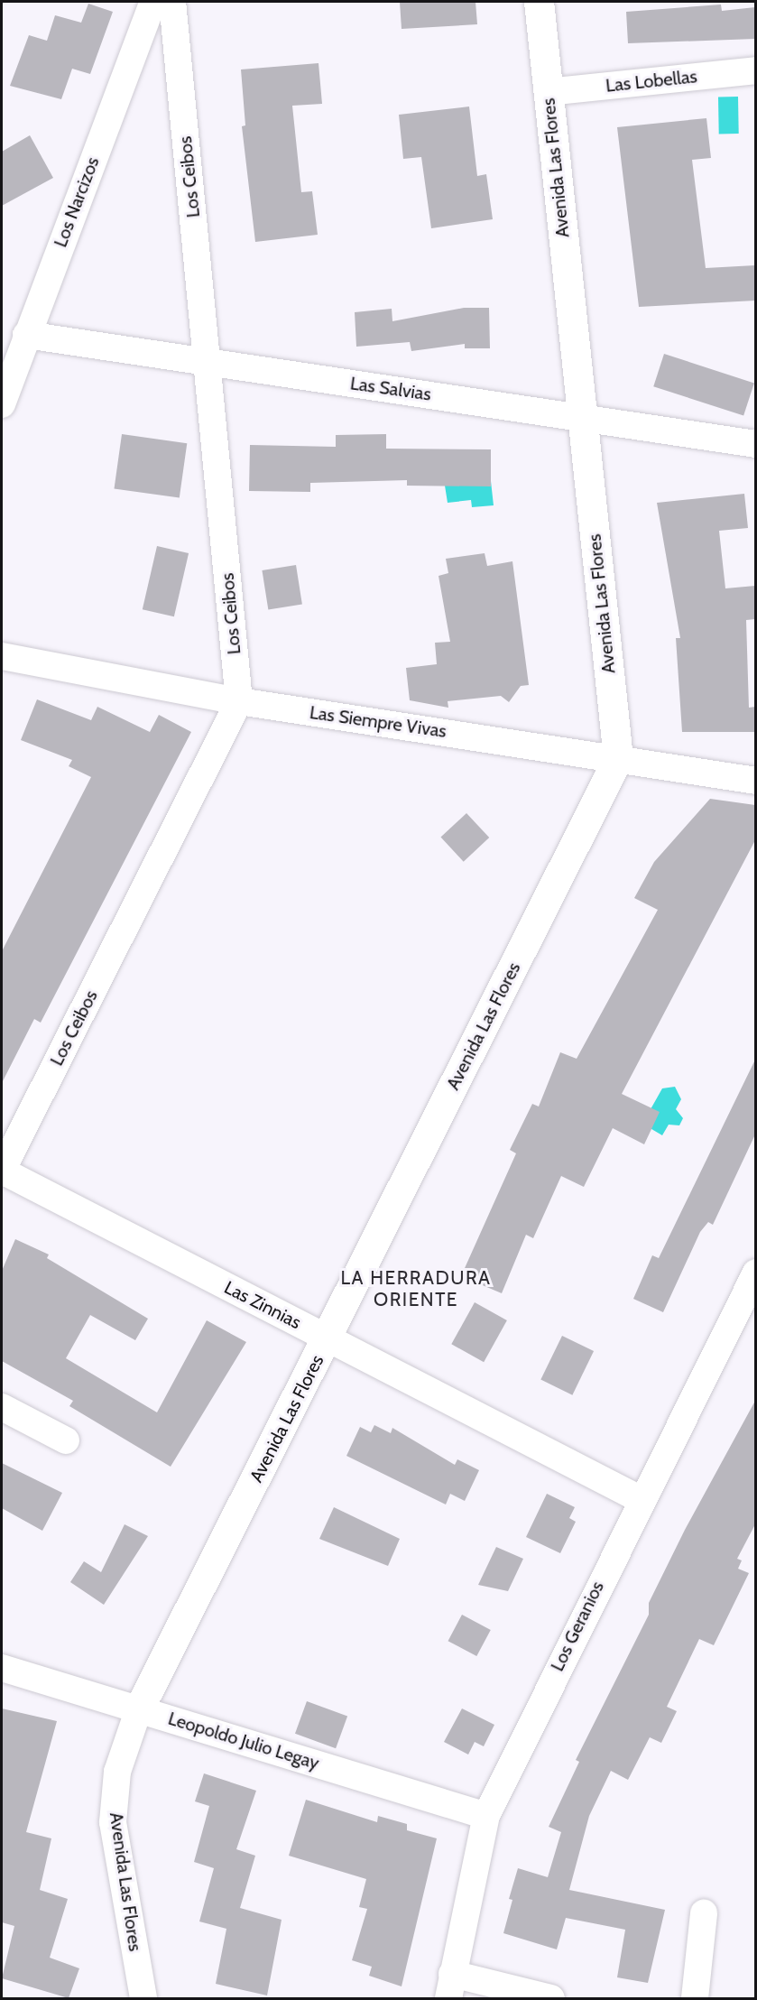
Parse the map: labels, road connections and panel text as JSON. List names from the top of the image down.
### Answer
{
  "streets": {
    "street": [
      "Las Lobellas",
      "Avenida Las Flores",
      "Los Ceibos",
      "Los Narcizos",
      "Las Salvias",
      "Las Siempre Vivas",
      "Las Zinnias",
      "Los Geranios",
      "Leopoldo Julio Legay"
    ]
  },
  "crossings": [
    ["Las Lobellas", "Avenida Las Flores"],
    ["Avenida Las Flores", "Las Salvias"],
    ["Avenida Las Flores", "Las Siempre Vivas"],
    ["Avenida Las Flores", "Las Zinnias"],
    ["Avenida Las Flores", "Leopoldo Julio Legay"],
    ["Los Ceibos", "Las Salvias"],
    ["Los Ceibos", "Las Siempre Vivas"],
    ["Los Ceibos", "Las Zinnias"],
    ["Los Narcizos", "Las Salvias"],
    ["Las Zinnias", "Los Geranios"],
    ["Los Geranios", "Leopoldo Julio Legay"]
  ],
  "districts": ["LA HERRADURA ORIENTE"]
}
